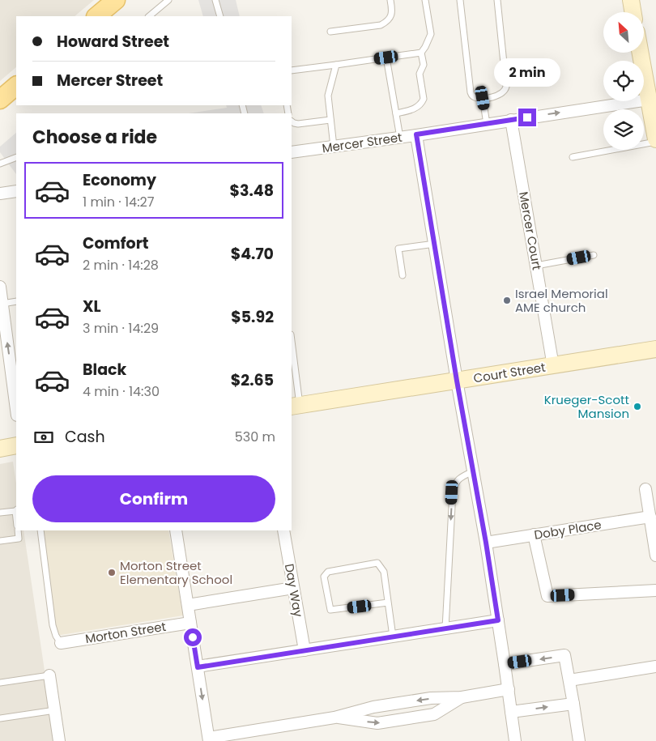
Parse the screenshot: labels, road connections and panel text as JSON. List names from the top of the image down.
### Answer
{
  "streets": {
    "street": [
      "Mercer Street",
      "Mercer Court",
      "Court Street",
      "Doby Place",
      "Day Way",
      "Morton Street"
    ]
  },
  "crossings": [
    ["Mercer Street", "Mercer Court"],
    ["Mercer Court", "Court Street"]
  ],
  "one_way": ["Mercer Street"],
  "places": ["Israel Memorial AME church", "Krueger-Scott Mansion", "Morton Street Elementary School"],
  "north": "top left",
  "page": {
    "banner": ["Howard Street", "Mercer Street"],
    "bubble": "2 min",
    "heading": "Choose a ride",
    "list": [
      {
        "name": "Economy",
        "note": "1 min · 14:27",
        "value": "$3.48"
      },
      {
        "name": "Comfort",
        "note": "2 min · 14:28",
        "value": "$4.70"
      },
      {
        "name": "XL",
        "note": "3 min · 14:29",
        "value": "$5.92"
      },
      {
        "name": "Black",
        "note": "4 min · 14:30",
        "value": "$2.65"
      }
    ],
    "pay": ["Cash", "530 m"],
    "buttons": "Confirm"
  }
}
